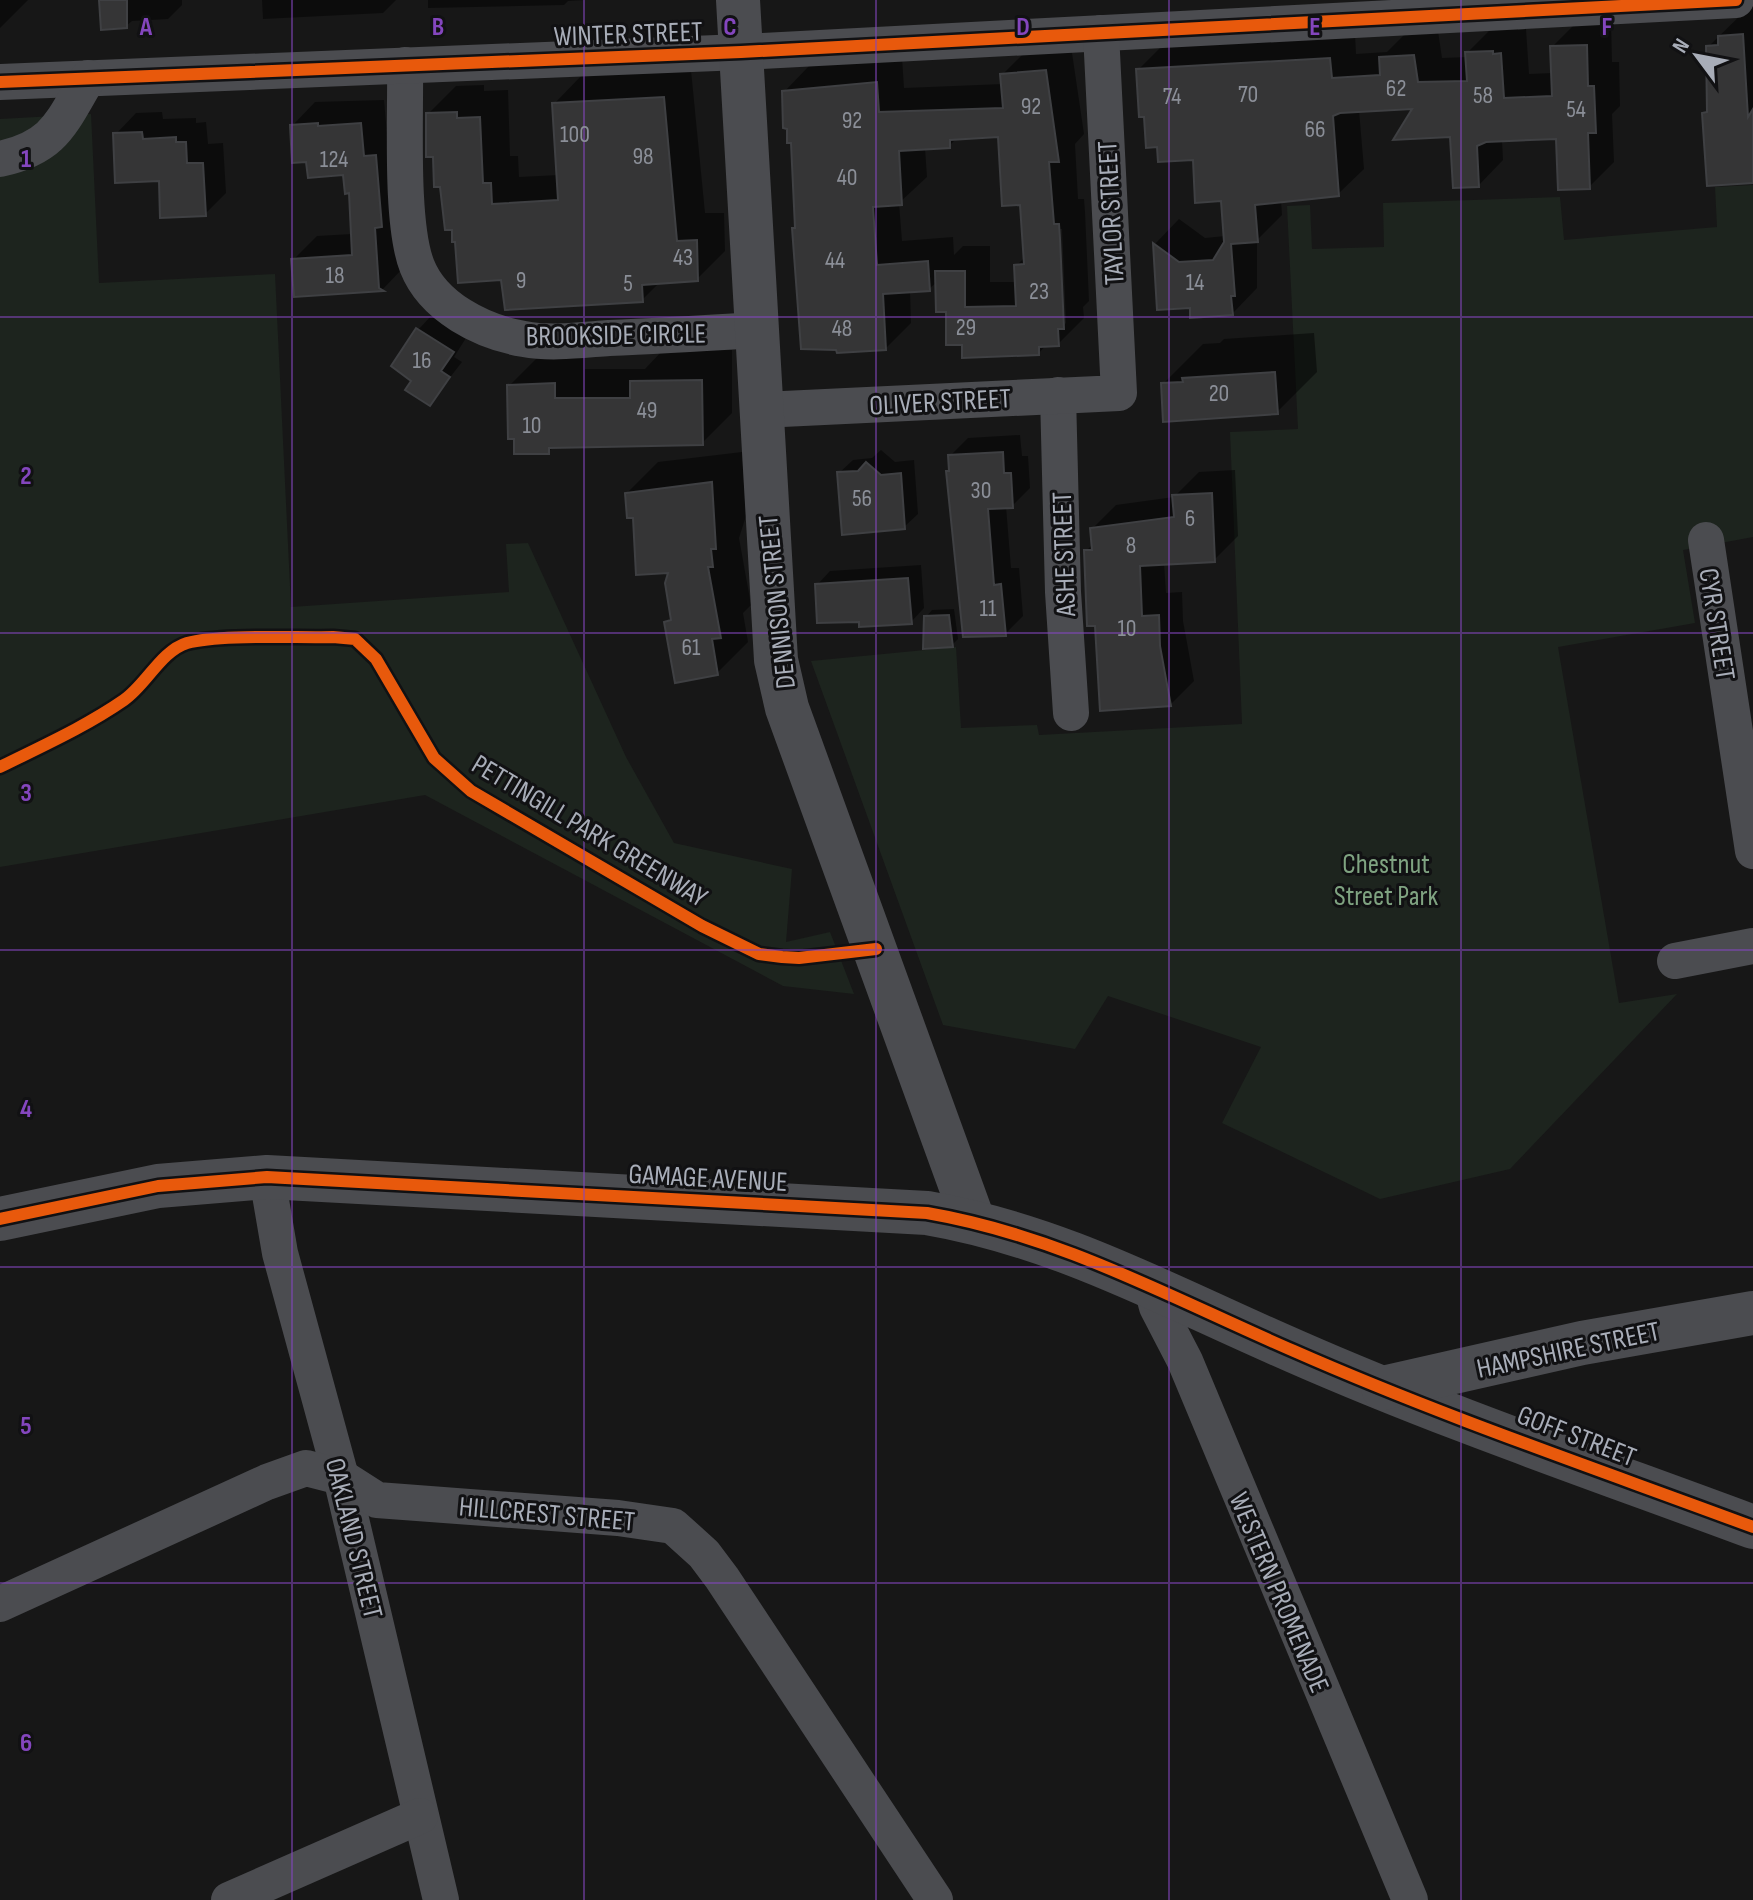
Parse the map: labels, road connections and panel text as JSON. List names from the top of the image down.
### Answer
{
  "streets": {
    "street": [
      "WINTER STREET",
      "TAYLOR STREET",
      "BROOKSIDE CIRCLE",
      "OLIVER STREET",
      "ASHE STREET",
      "DENNISON STREET",
      "CYR STREET",
      "GAMAGE AVENUE",
      "HAMPSHIRE STREET",
      "GOFF STREET",
      "HILLCREST STREET",
      "OAKLAND STREET",
      "WESTERN PROMENADE"
    ],
    "cycle path": ["PETTINGILL PARK GREENWAY"]
  },
  "crossings": [
    ["WINTER STREET", "TAYLOR STREET"],
    ["WINTER STREET", "BROOKSIDE CIRCLE"],
    ["WINTER STREET", "DENNISON STREET"],
    ["TAYLOR STREET", "OLIVER STREET"],
    ["BROOKSIDE CIRCLE", "DENNISON STREET"],
    ["OLIVER STREET", "ASHE STREET"],
    ["OLIVER STREET", "DENNISON STREET"],
    ["DENNISON STREET", "GAMAGE AVENUE"],
    ["GAMAGE AVENUE", "HAMPSHIRE STREET"],
    ["GAMAGE AVENUE", "GOFF STREET"],
    ["GAMAGE AVENUE", "OAKLAND STREET"],
    ["GAMAGE AVENUE", "WESTERN PROMENADE"],
    ["HAMPSHIRE STREET", "GOFF STREET"],
    ["HILLCREST STREET", "OAKLAND STREET"]
  ],
  "parks": ["Chestnut Street Park"],
  "house_numbers": [
    "62",
    "70",
    "58",
    "74",
    "92",
    "54",
    "92",
    "66",
    "100",
    "98",
    "124",
    "40",
    "43",
    "44",
    "18",
    "9",
    "14",
    "5",
    "23",
    "29",
    "48",
    "16",
    "20",
    "49",
    "10",
    "30",
    "56",
    "6",
    "8",
    "11",
    "10",
    "61"
  ],
  "north": "top left",
  "grid": {
    "columns": [
      "A",
      "B",
      "C",
      "D",
      "E",
      "F"
    ],
    "rows": [
      "1",
      "2",
      "3",
      "4",
      "5",
      "6"
    ]
  }
}
